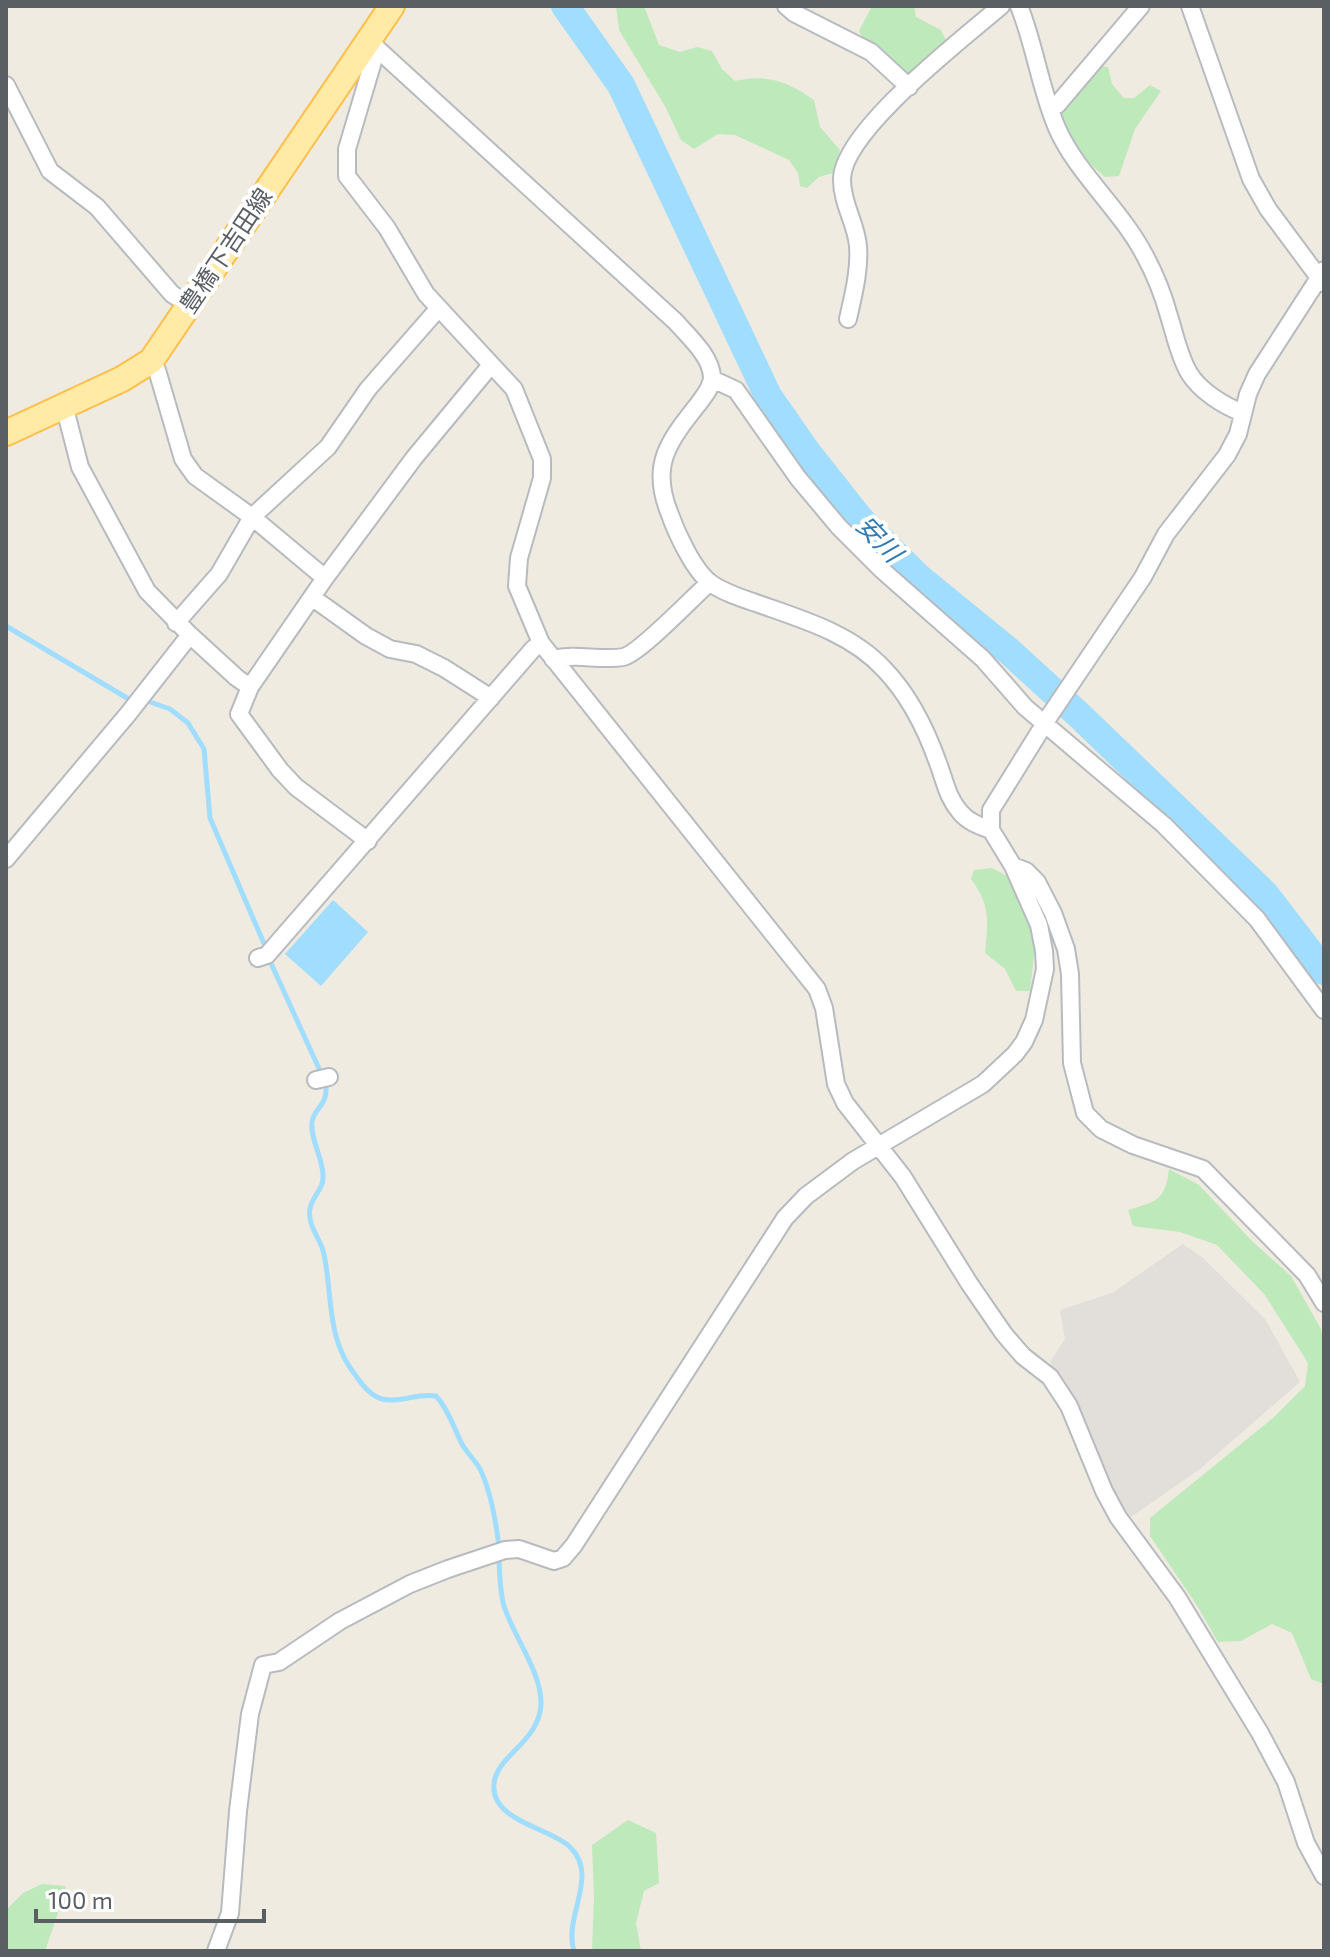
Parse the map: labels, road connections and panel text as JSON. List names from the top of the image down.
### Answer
{
  "streets": {
    "main road": ["豊橋下吉田線"]
  },
  "water": ["安川"],
  "scale_bar": "100 m"
}
